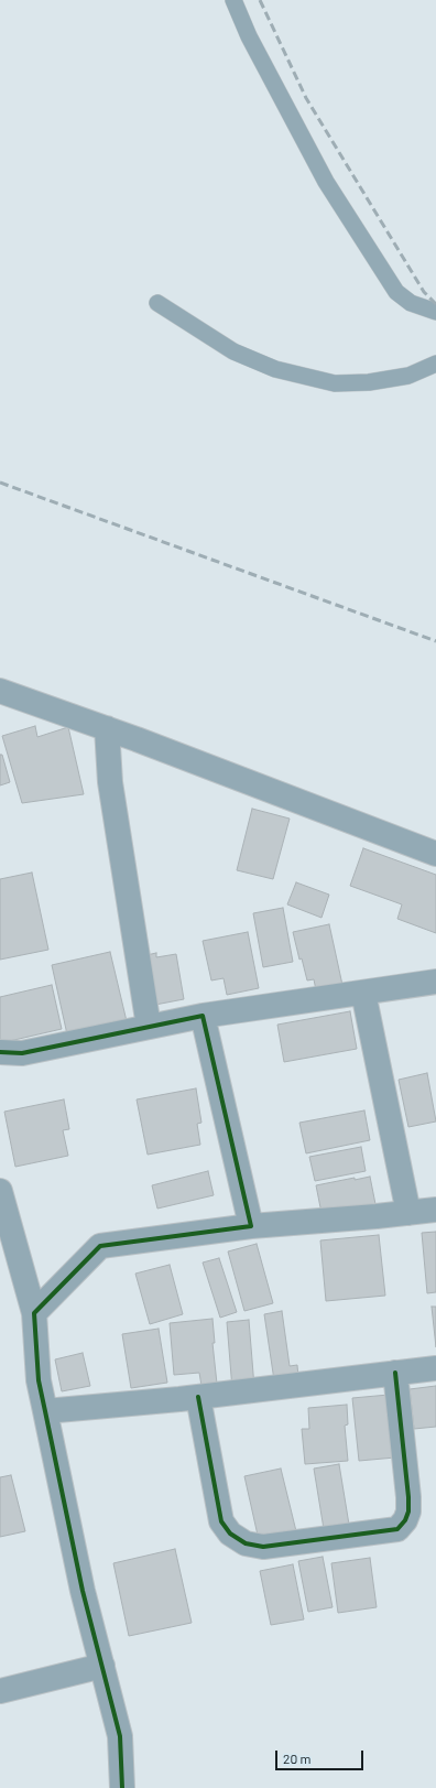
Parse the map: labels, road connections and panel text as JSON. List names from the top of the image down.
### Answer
{
  "scale_bar": "20 m"
}
